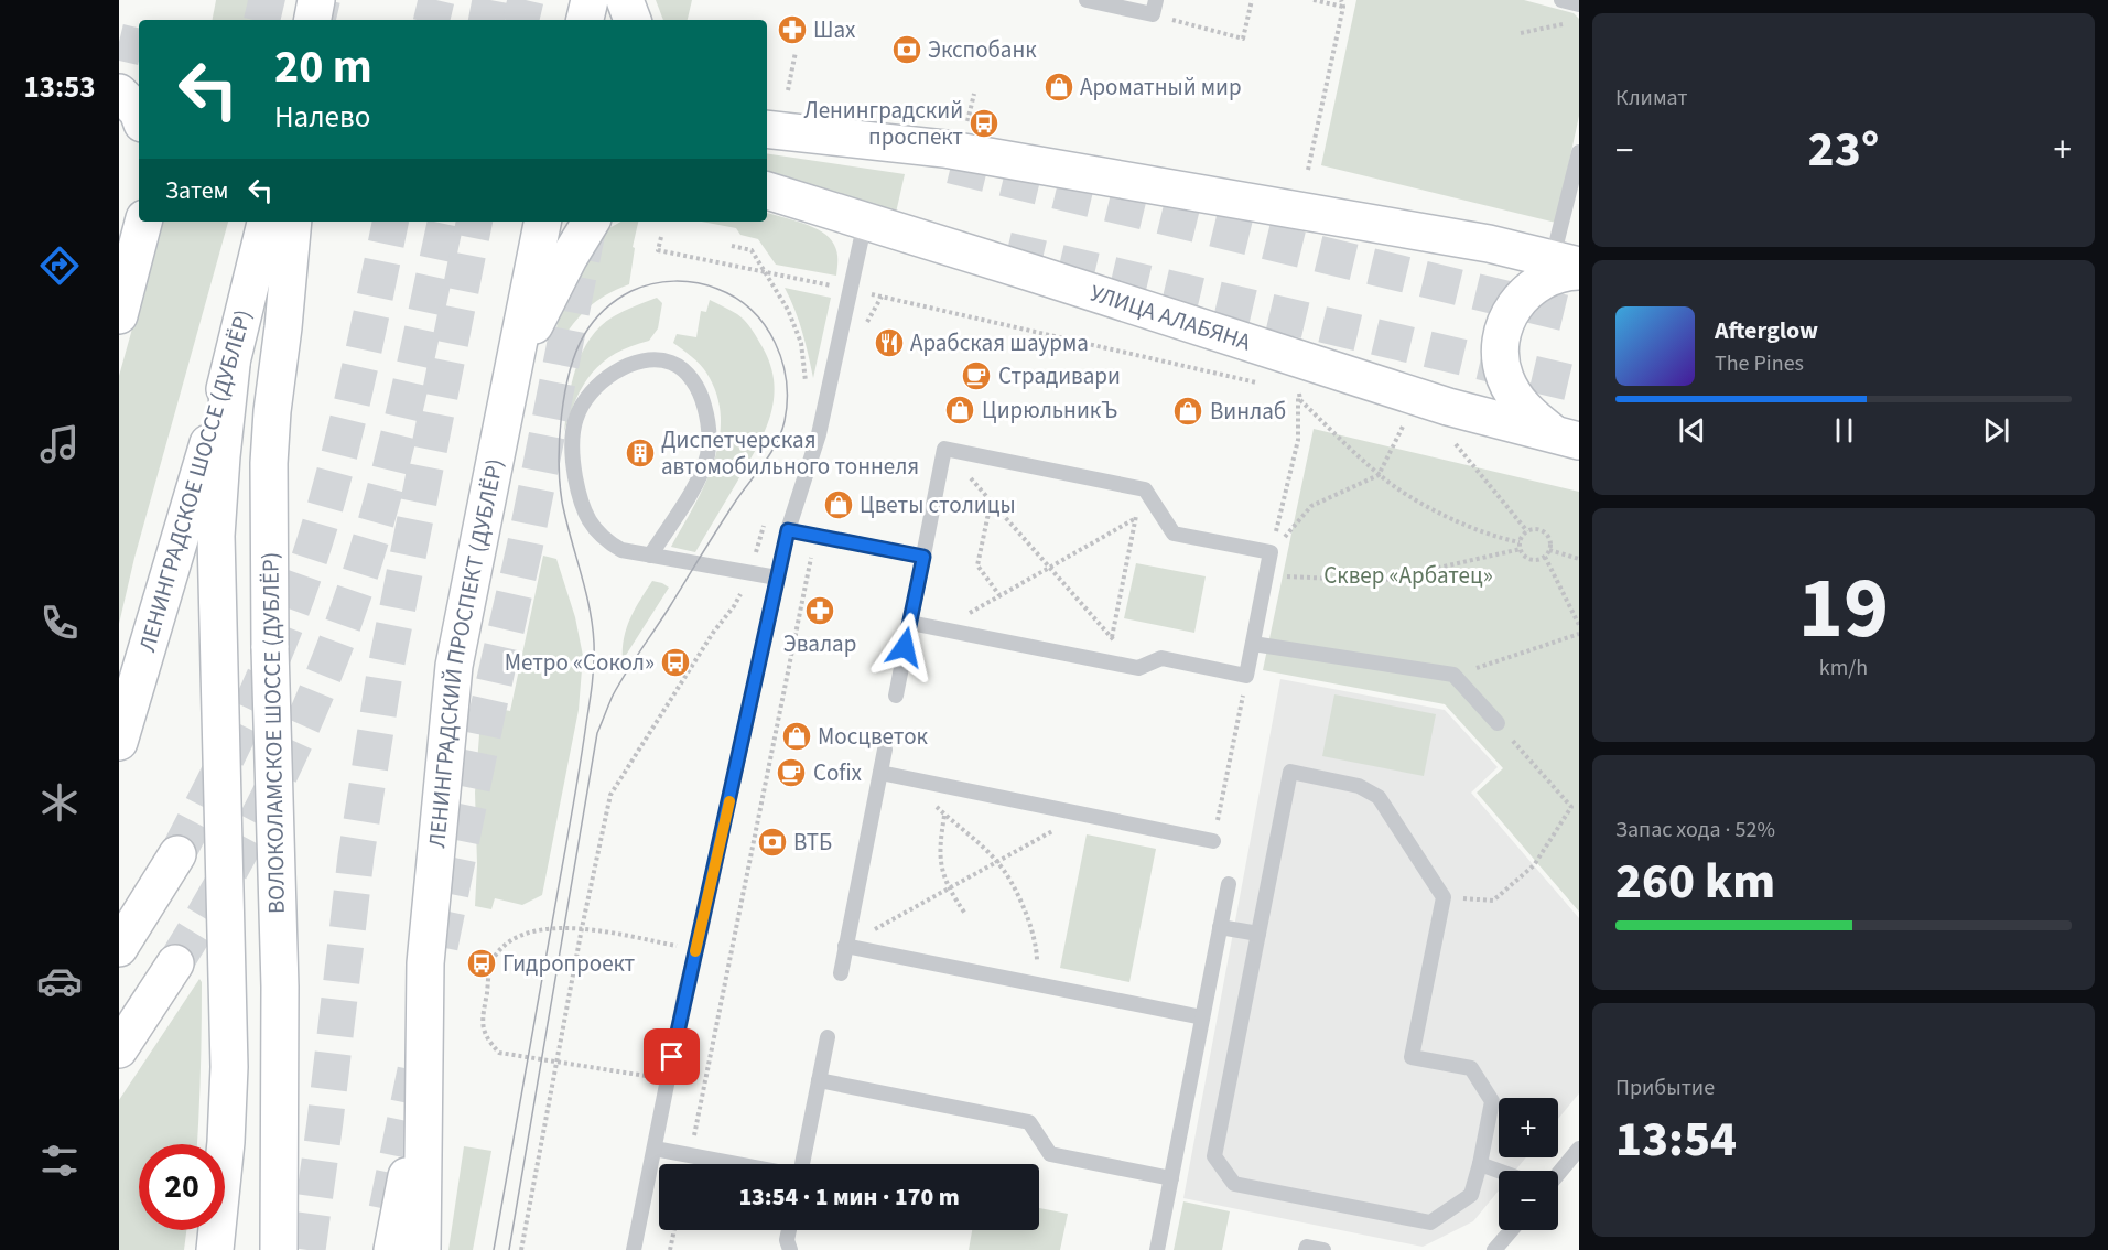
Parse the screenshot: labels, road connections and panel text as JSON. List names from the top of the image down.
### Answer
{
  "streets": {
    "main road": [
      "УЛИЦА АЛАБЯНА",
      "ЛЕНИНГРАДСКОЕ ШОССЕ (ДУБЛЁР)",
      "ЛЕНИНГРАДСКИЙ ПРОСПЕКТ (ДУБЛЁР)",
      "ВОЛОКОЛАМСКОЕ ШОССЕ (ДУБЛЁР)"
    ]
  },
  "parks": ["Сквер «Арбатец»"],
  "places": {
    "pharmacy": ["Шах", "Эвалар"],
    "bank": ["Экспобанк", "ВТБ"],
    "shop": [
      "Ароматный мир",
      "ЦирюльникЪ",
      "Винлаб",
      "Цветы столицы",
      "Мосцветок"
    ],
    "bus stop": ["Ленинградский проспект", "Метро «Сокол»", "Гидропроект"],
    "restaurant": ["Арабская шаурма"],
    "cafe": ["Страдивари", "Cofix"],
    "building": ["Диспетчерская автомобильного тоннеля"]
  },
  "page": {
    "tabs": "13:53",
    "tile": [
      "Климат",
      ["19", "km/h"],
      ["Запас хода · 52%", "260 km"],
      ["Прибытие", "13:54"]
    ],
    "turn": ["20 m", "Налево"],
    "heat": ["−", "23°", "+"],
    "then": "Затем",
    "song": ["Afterglow", "The Pines"],
    "map_buttons": ["+", "−"],
    "limit": "20",
    "trip": "13:54 · 1 мин · 170 m"
  }
}
